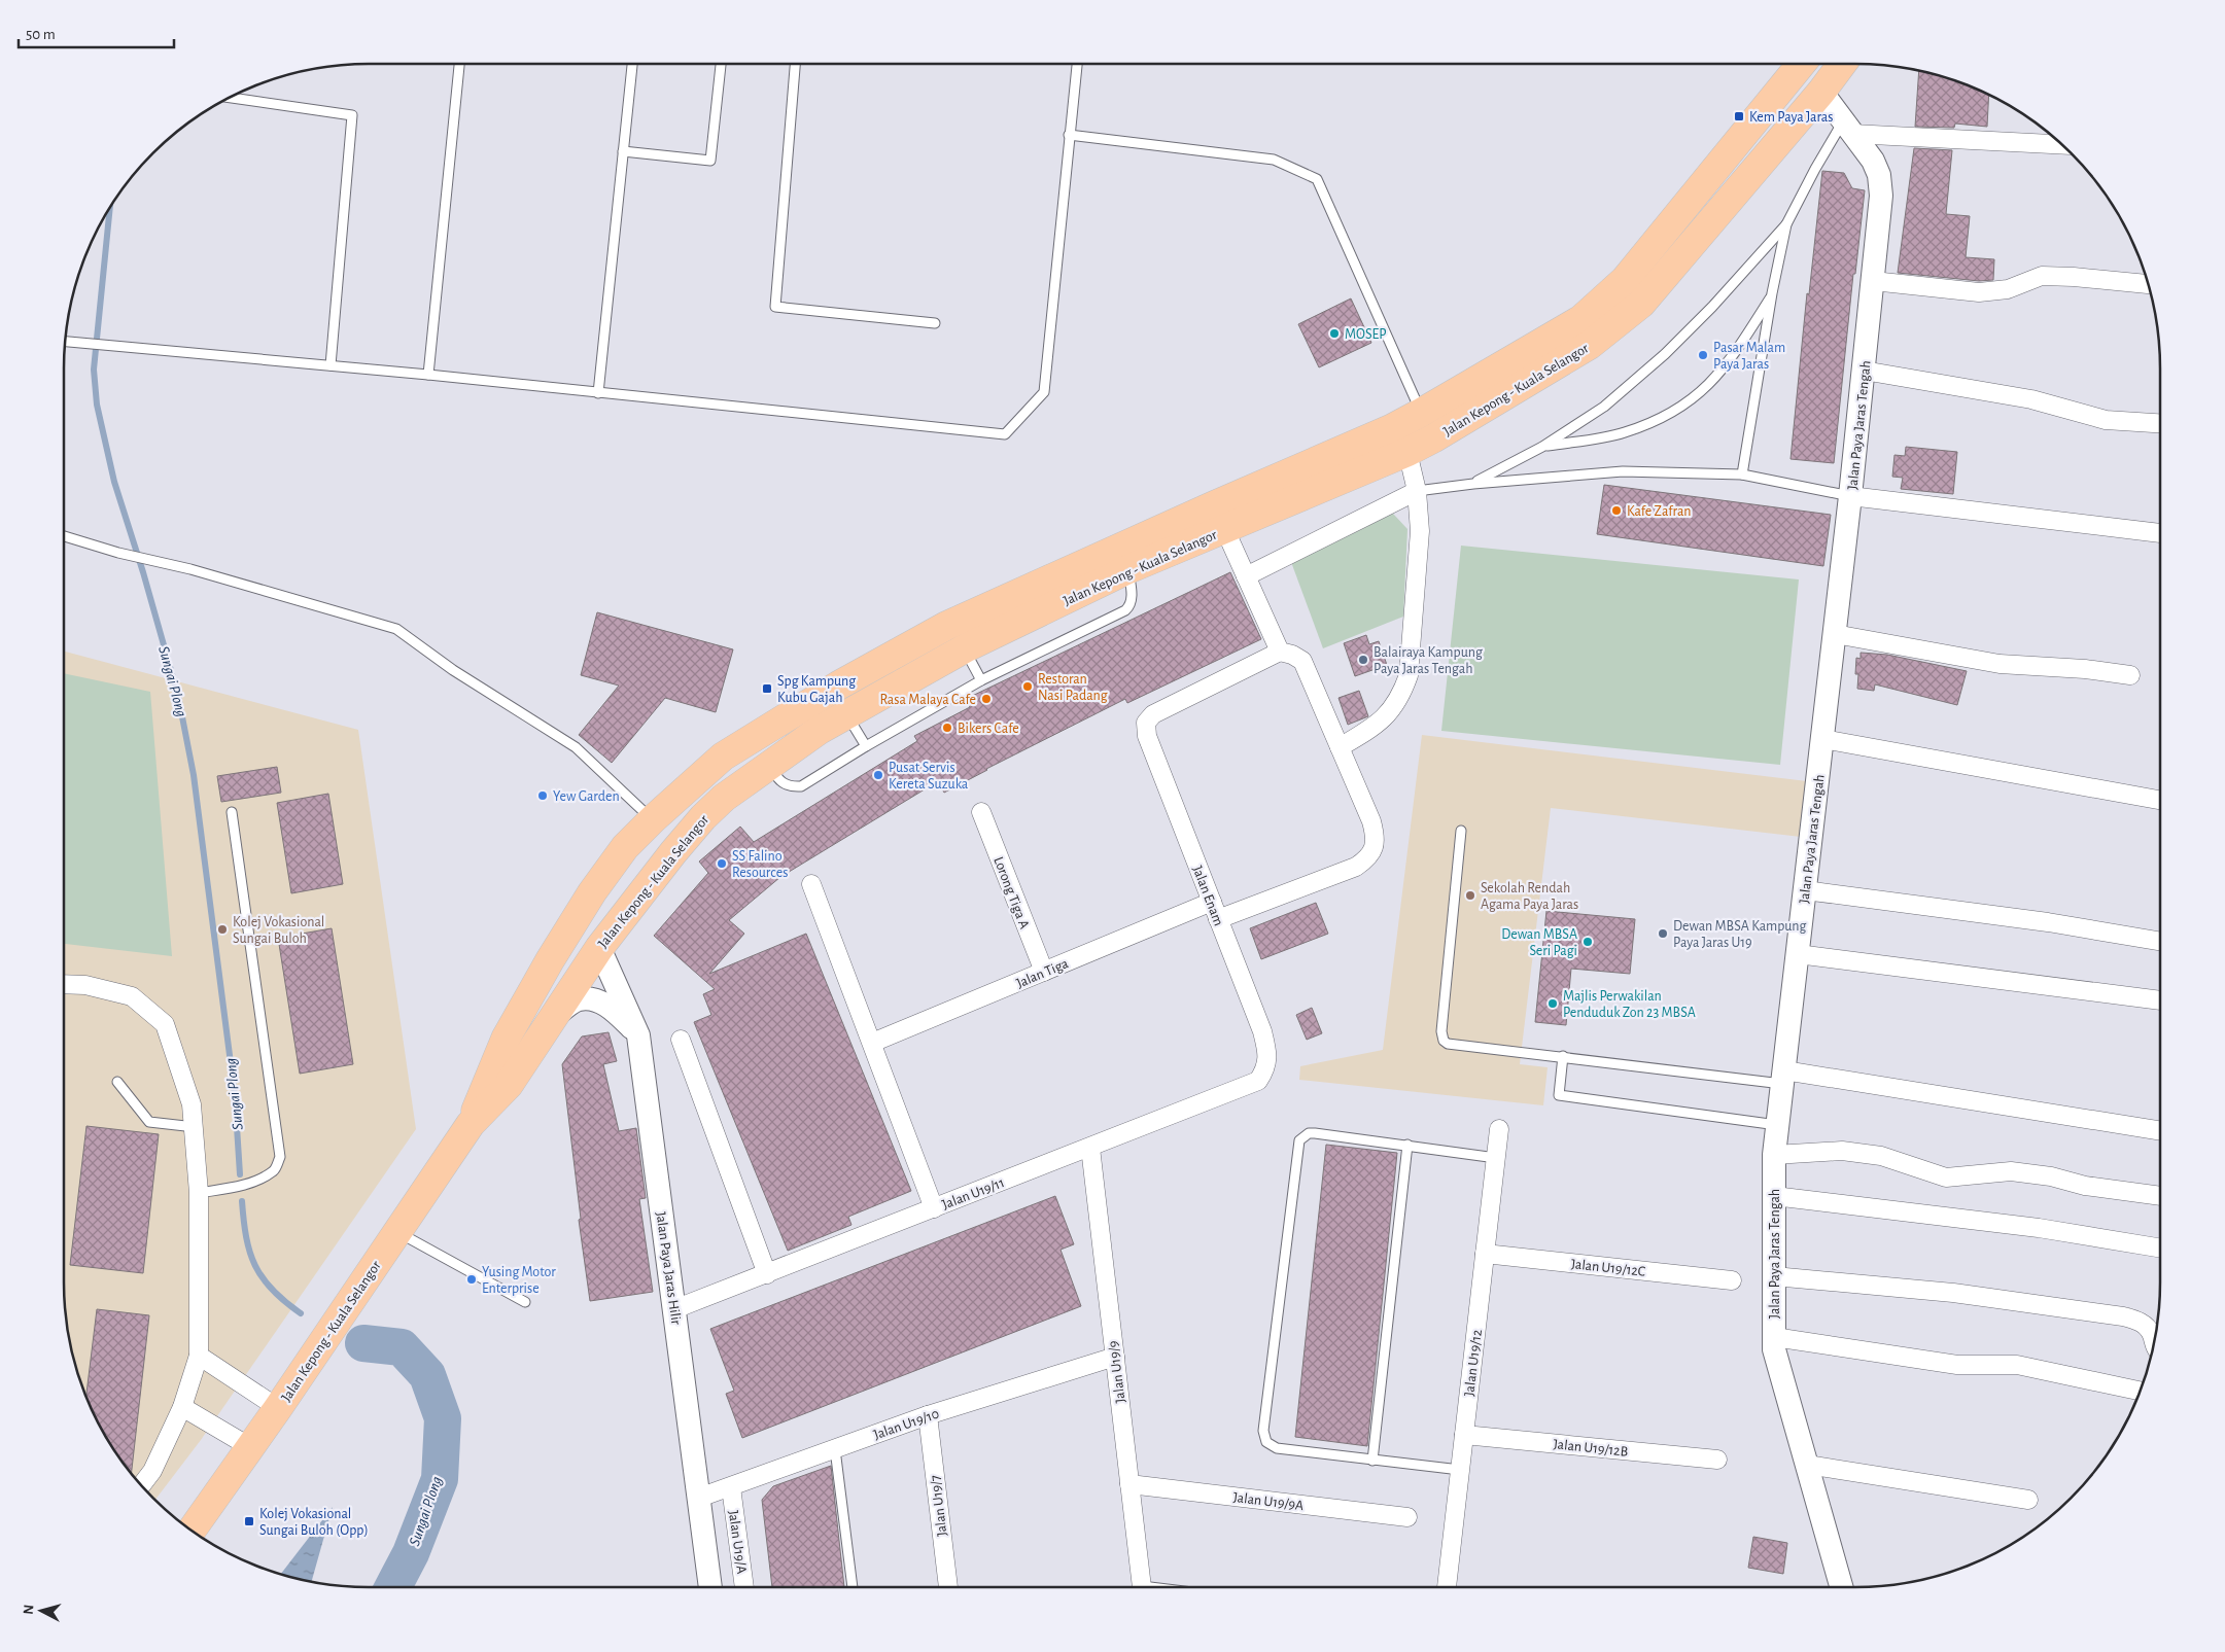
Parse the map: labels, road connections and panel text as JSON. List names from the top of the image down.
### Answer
{
  "streets": {
    "highway": ["Jalan Kepong - Kuala Selangor"],
    "street": [
      "Jalan Paya Jaras Tengah",
      "Lorong Tiga A",
      "Jalan Enam",
      "Jalan Tiga",
      "Jalan U19/11",
      "Jalan U19/12C",
      "Jalan Paya Jaras Hilir",
      "Jalan U19/12",
      "Jalan U19/9",
      "Jalan U19/10",
      "Jalan U19/12B",
      "Jalan U19/9A",
      "Jalan U19/7",
      "Jalan U19/A"
    ]
  },
  "crossings": [
    ["Jalan Kepong - Kuala Selangor", "Jalan Paya Jaras Tengah"],
    ["Jalan Kepong - Kuala Selangor", "Jalan Paya Jaras Hilir"],
    ["Lorong Tiga A", "Jalan Tiga"],
    ["Jalan Enam", "Jalan Tiga"],
    ["Jalan Enam", "Jalan U19/11"],
    ["Jalan U19/11", "Jalan Paya Jaras Hilir"],
    ["Jalan U19/11", "Jalan U19/9"],
    ["Jalan U19/12C", "Jalan U19/12"],
    ["Jalan Paya Jaras Hilir", "Jalan U19/10"],
    ["Jalan U19/12", "Jalan U19/12B"],
    ["Jalan U19/9", "Jalan U19/10"],
    ["Jalan U19/9", "Jalan U19/9A"],
    ["Jalan U19/10", "Jalan U19/7"],
    ["Jalan U19/10", "Jalan U19/A"]
  ],
  "water": ["Sungai Plong"],
  "places": {
    "transit": ["Kem Paya Jaras", "Spg Kampung Kubu Gajah", "Kolej Vokasional Sungai Buloh (Opp)"],
    "other": [
      "MOSEP",
      "Pasar Malam Paya Jaras",
      "Kafe Zafran",
      "Balairaya Kampung Paya Jaras Tengah",
      "Restoran Nasi Padang",
      "Rasa Malaya Cafe",
      "Bikers Cafe",
      "Pusat Servis Kereta Suzuka",
      "Yew Garden",
      "SS Falino Resources",
      "Sekolah Rendah Agama Paya Jaras",
      "Kolej Vokasional Sungai Buloh",
      "Dewan MBSA Kampung Paya Jaras U19",
      "Dewan MBSA Seri Pagi",
      "Majlis Perwakilan Penduduk Zon 23 MBSA",
      "Yusing Motor Enterprise"
    ]
  },
  "scale_bar": "50 m",
  "north": "left"
}
